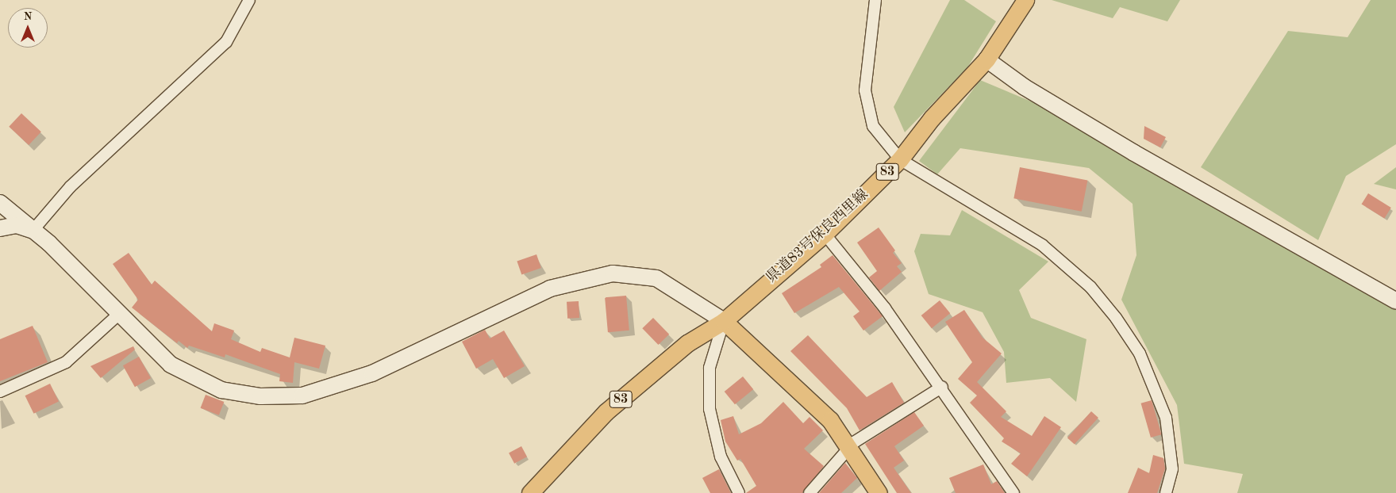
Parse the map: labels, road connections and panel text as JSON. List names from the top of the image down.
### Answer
{
  "streets": {
    "main road": ["83", "県道83号保良西里線"]
  },
  "north": "top"
}
